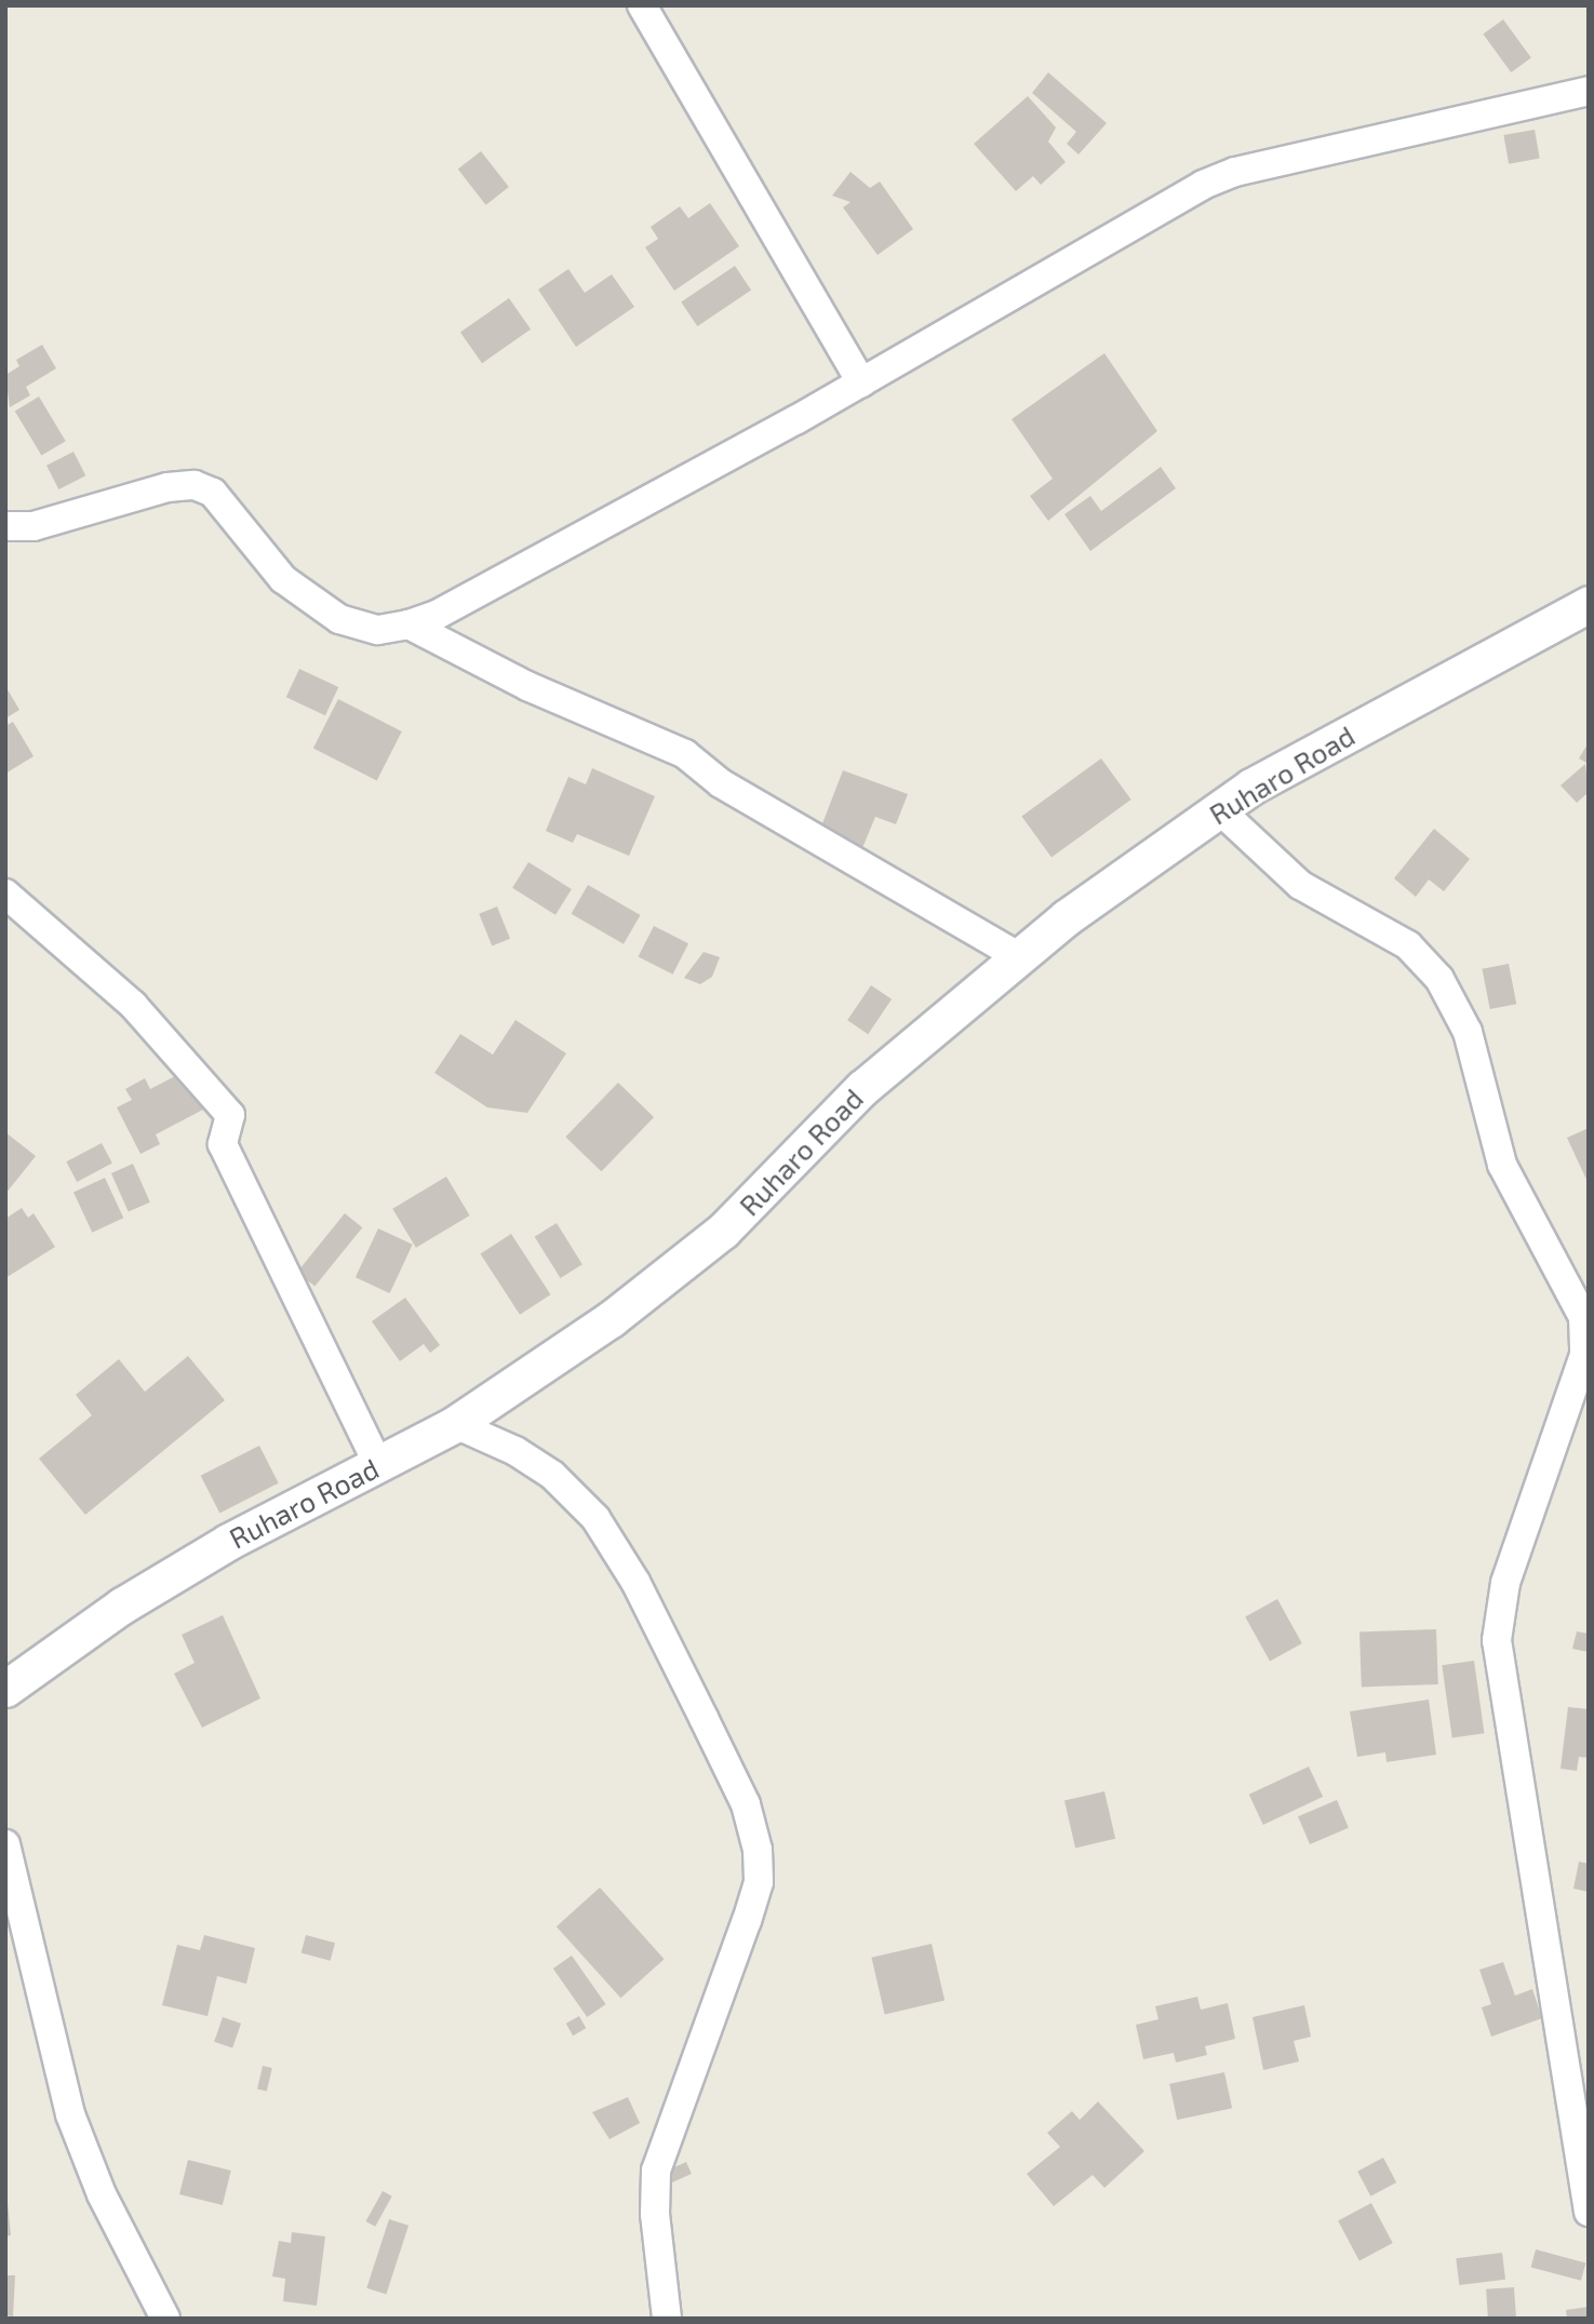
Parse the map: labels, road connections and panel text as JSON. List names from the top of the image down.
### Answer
{
  "streets": {
    "street": ["Ruharo Road"]
  }
}
